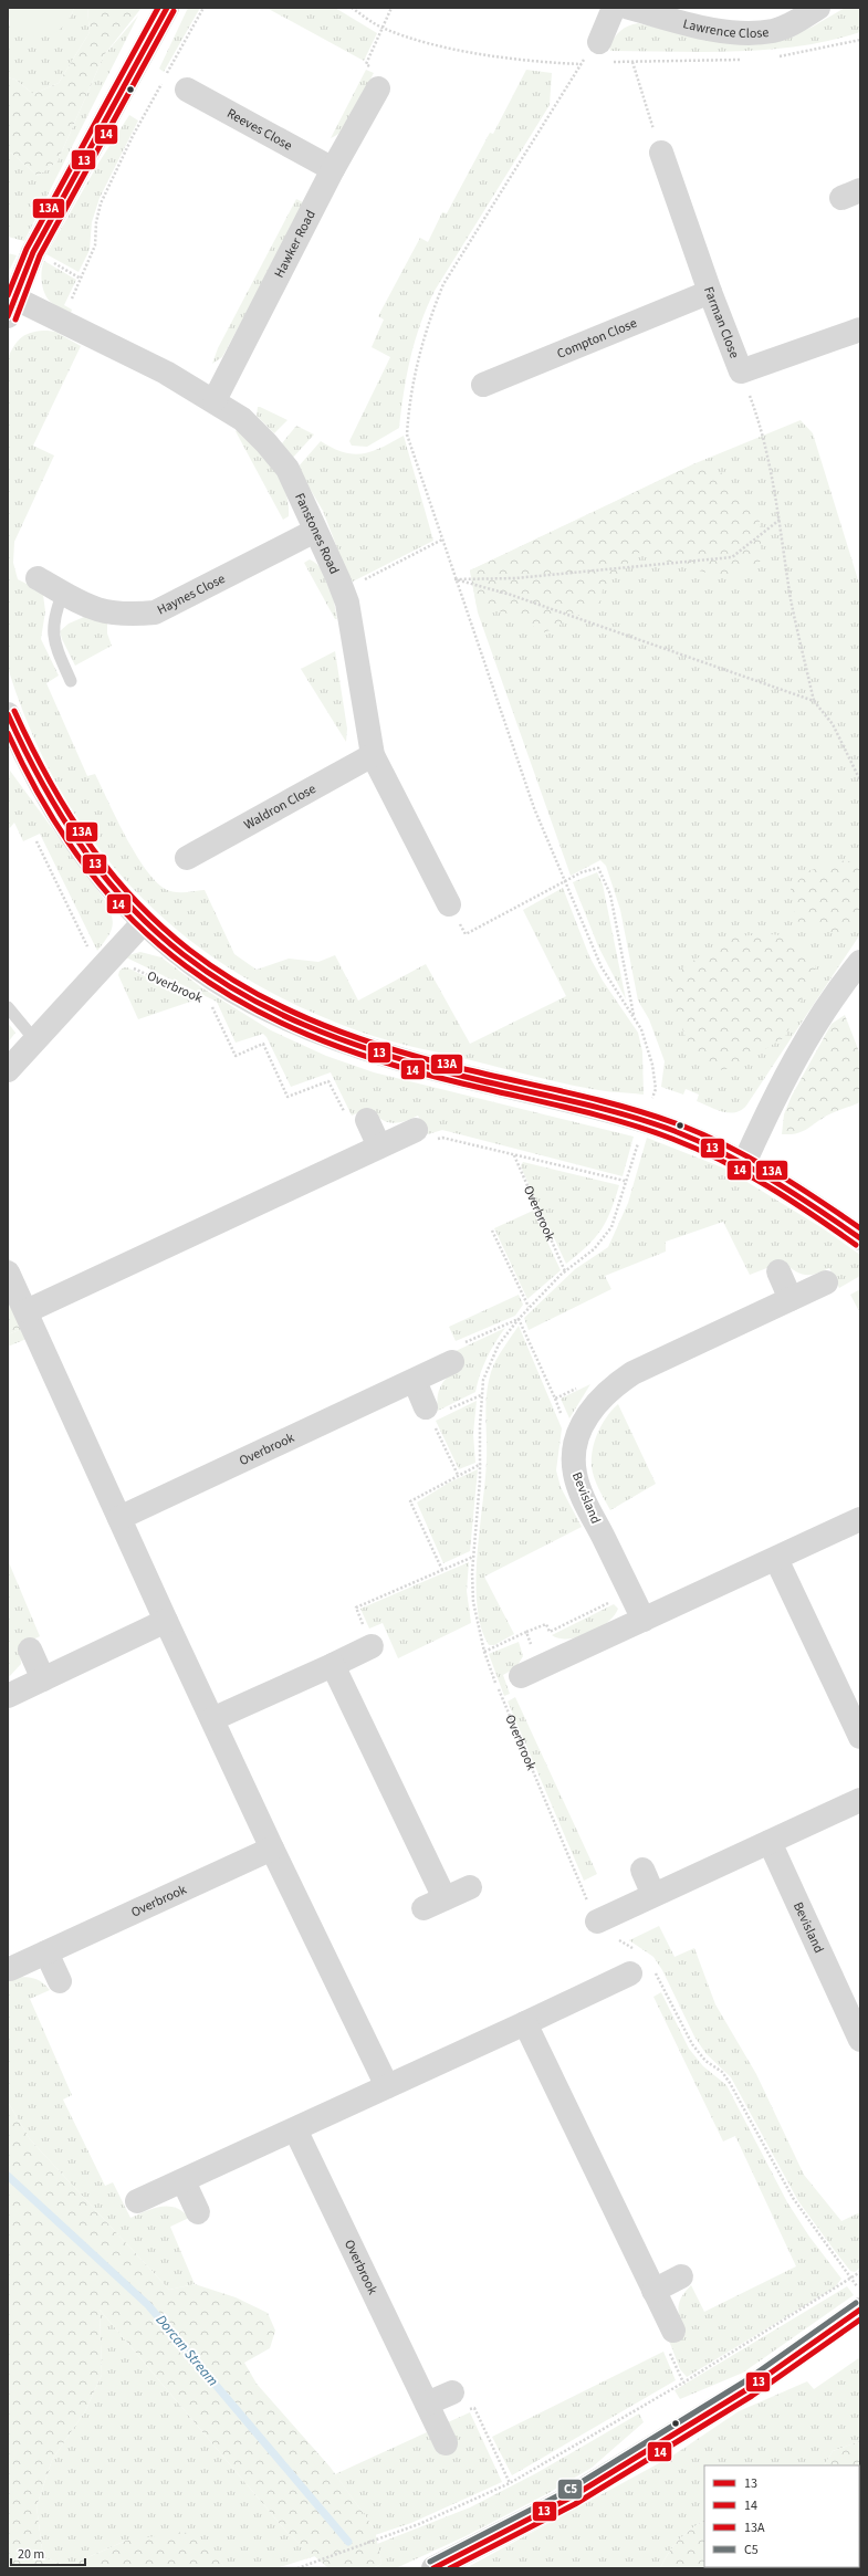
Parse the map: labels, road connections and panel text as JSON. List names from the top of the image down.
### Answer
{
  "streets": {
    "street": [
      "Lawrence Close",
      "Reeves Close",
      "Hawker Road",
      "Farman Close",
      "Compton Close",
      "Fanstones Road",
      "Haynes Close",
      "Waldron Close",
      "Overbrook",
      "Bevisland"
    ]
  },
  "crossings": [
    ["Reeves Close", "Hawker Road"],
    ["Hawker Road", "Fanstones Road"],
    ["Farman Close", "Compton Close"],
    ["Fanstones Road", "Haynes Close"],
    ["Fanstones Road", "Waldron Close"]
  ],
  "water": ["Dorcan Stream"],
  "lines": [
    "transit line 13",
    "transit line 13A",
    "transit line 14",
    "transit line C5"
  ],
  "legend": [
    "13",
    "14",
    "13A",
    "C5"
  ],
  "scale_bar": "20 m"
}
